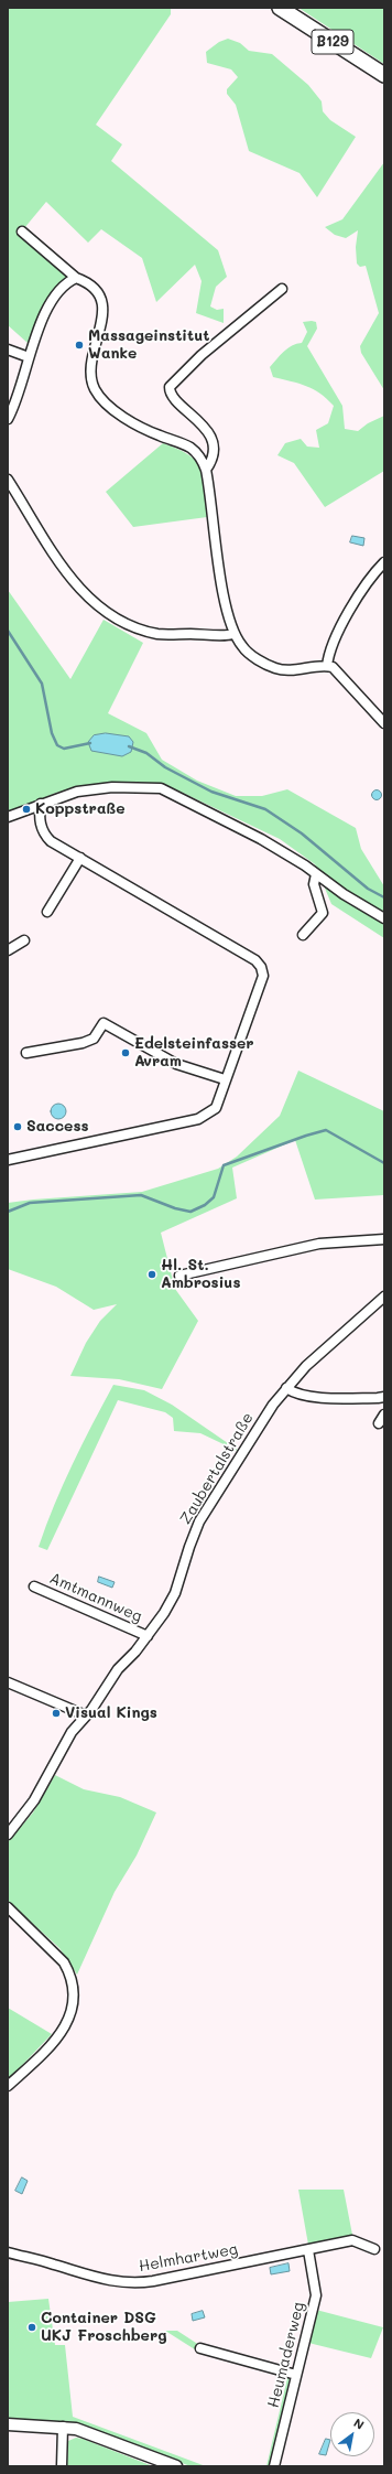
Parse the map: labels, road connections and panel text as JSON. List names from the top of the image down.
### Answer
{
  "streets": {
    "main road": ["B129"],
    "street": [
      "Zaubertalstraße",
      "Amtmannweg",
      "Helmhartweg",
      "Heumaderweg"
    ]
  },
  "crossings": [
    ["Zaubertalstraße", "Amtmannweg"],
    ["Helmhartweg", "Heumaderweg"]
  ],
  "places": [
    "Massageinstitut Wanke",
    "Koppstraße",
    "Edelsteinfasser Avram",
    "Saccess",
    "Hl. St. Ambrosius",
    "Visual Kings",
    "Container DSG UKJ Froschberg"
  ],
  "north": "top right"
}
